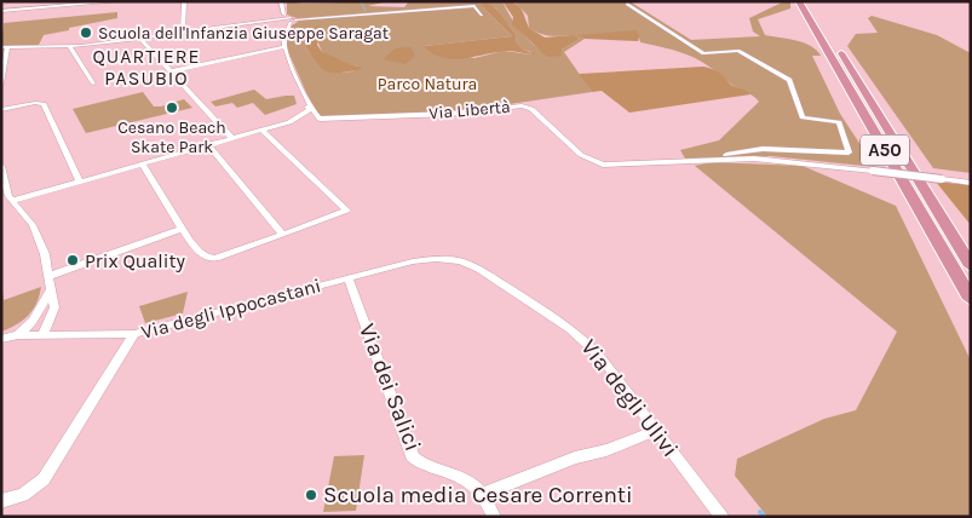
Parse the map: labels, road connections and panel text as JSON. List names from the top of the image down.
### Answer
{
  "streets": {
    "highway": ["A50"],
    "street": [
      "Via Libertà",
      "Via degli Ippocastani",
      "Via dei Salici",
      "Via degli Ulivi"
    ]
  },
  "crossings": [
    ["Via degli Ippocastani", "Via dei Salici"],
    ["Via degli Ippocastani", "Via degli Ulivi"]
  ],
  "districts": ["QUARTIERE PASUBIO"],
  "parks": ["Parco Natura"],
  "places": [
    "Scuola dell'Infanzia Giuseppe Saragat",
    "Cesano Beach Skate Park",
    "Prix Quality",
    "Scuola media Cesare Correnti"
  ]
}
